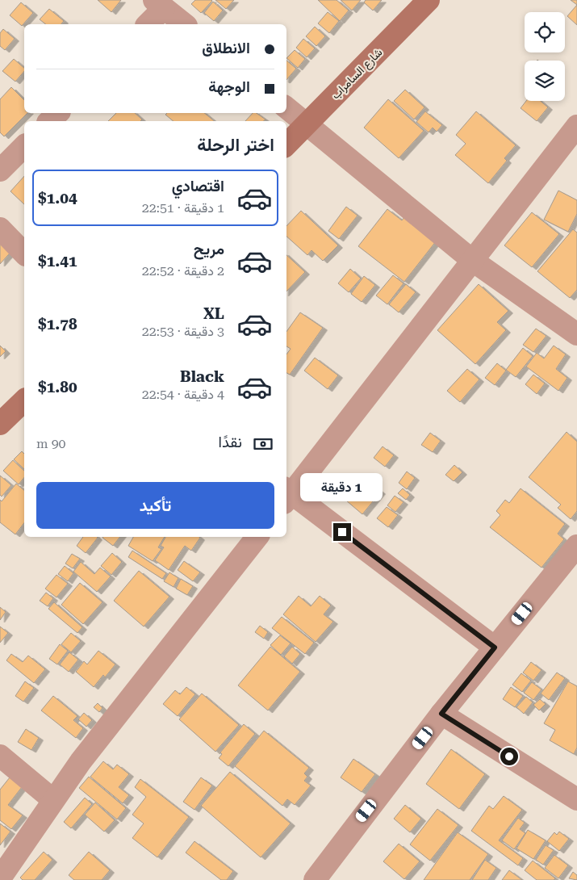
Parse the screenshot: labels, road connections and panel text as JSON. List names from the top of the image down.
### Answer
{
  "streets": {
    "street": ["شارع السامراب"]
  },
  "page": {
    "banner": ["الانطلاق", "الوجهة"],
    "heading": "اختر الرحلة",
    "list": [
      {
        "name": "اقتصادي",
        "note": "1 دقيقة · 22:51",
        "value": "$1.04"
      },
      {
        "name": "مريح",
        "note": "2 دقيقة · 22:52",
        "value": "$1.41"
      },
      {
        "name": "XL",
        "note": "3 دقيقة · 22:53",
        "value": "$1.78"
      },
      {
        "name": "Black",
        "note": "4 دقيقة · 22:54",
        "value": "$1.80"
      }
    ],
    "pay": ["نقدًا", "90 m"],
    "bubble": "1 دقيقة",
    "buttons": "تأكيد"
  }
}
